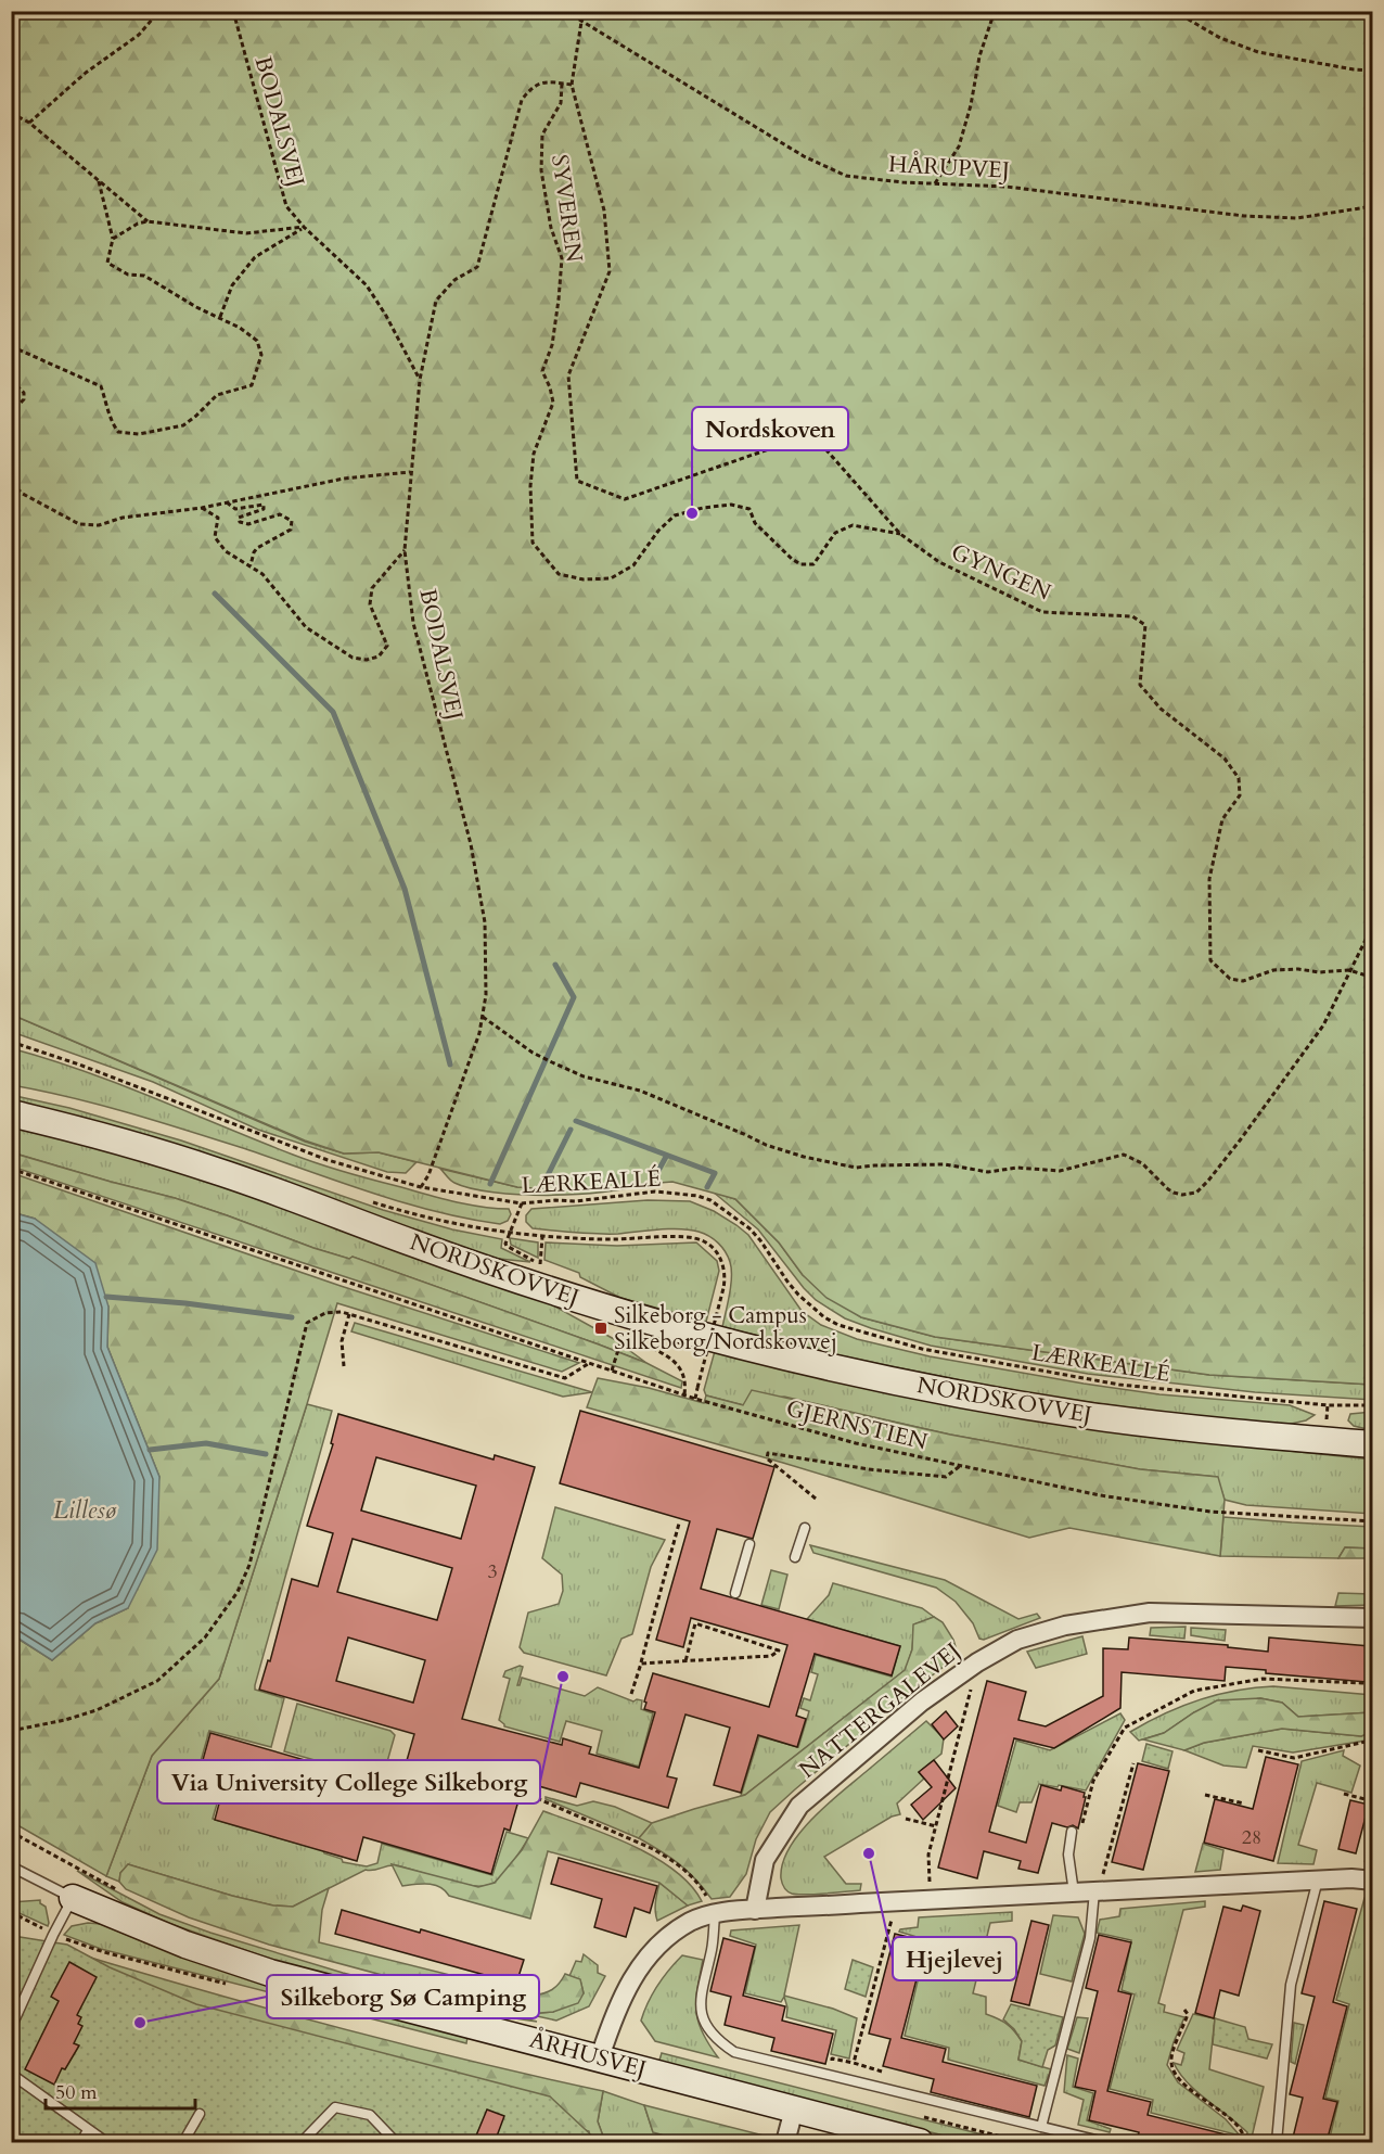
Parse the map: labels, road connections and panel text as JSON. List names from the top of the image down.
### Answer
{
  "streets": {
    "street": ["NORDSKOVVEJ", "NATTERGALEVEJ", "ÅRHUSVEJ"],
    "path": [
      "BODALSVEJ",
      "HÅRUPVEJ",
      "SYVEREN",
      "GYNGEN",
      "LÆRKEALLÉ",
      "GJERNSTIEN"
    ]
  },
  "crossings": [
    ["BODALSVEJ", "LÆRKEALLÉ"],
    ["SYVEREN", "GYNGEN"]
  ],
  "water": ["Lillesø"],
  "places": {
    "other": [
      "Nordskoven",
      "Via University College Silkeborg",
      "Hjejlevej",
      "Silkeborg Sø Camping"
    ],
    "transit": ["Silkeborg - Campus Silkeborg/Nordskovvej"]
  },
  "house_numbers": ["3", "28"],
  "scale_bar": "50 m"
}
